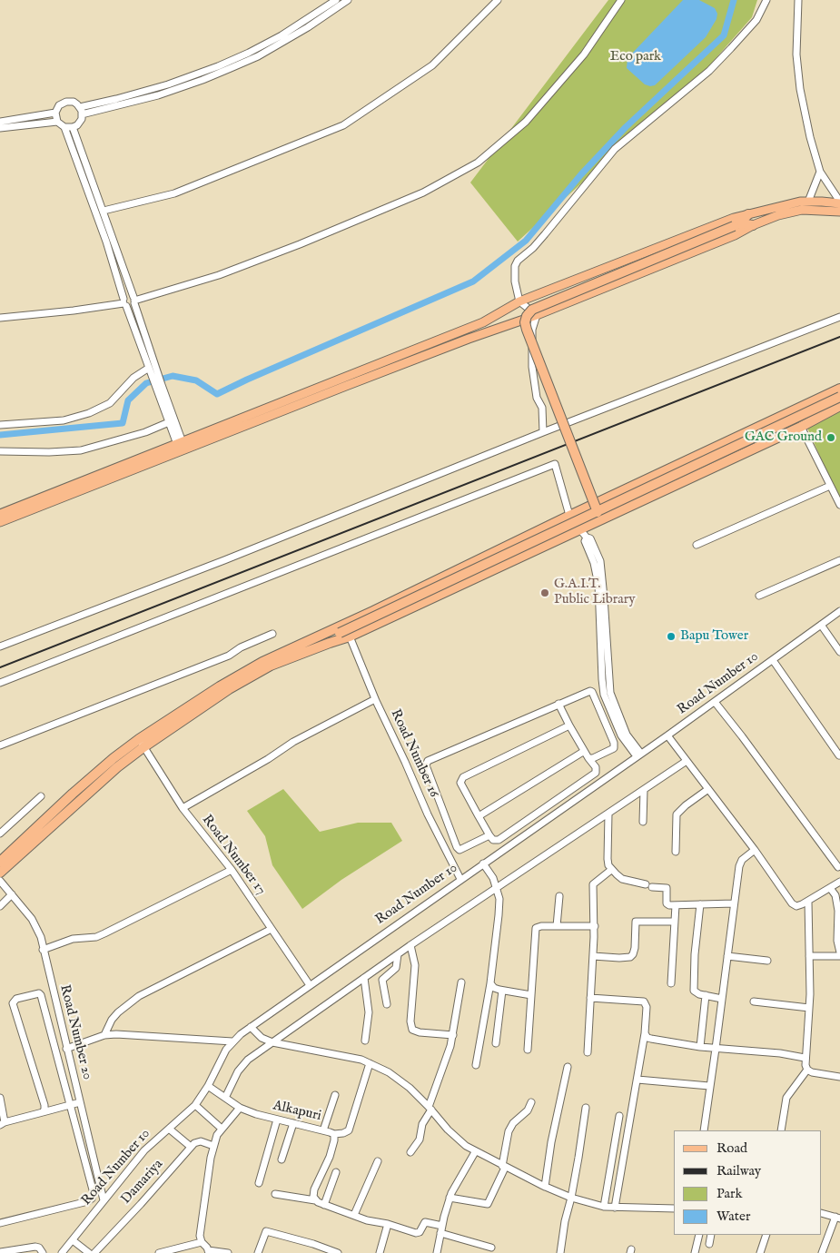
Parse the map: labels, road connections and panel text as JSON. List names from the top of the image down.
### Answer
{
  "streets": {
    "street": [
      "Road Number 10",
      "Road Number 16",
      "Road Number 17",
      "Road Number 20",
      "Alkapuri",
      "Damariya"
    ]
  },
  "crossings": [
    ["Road Number 10", "Road Number 16"],
    ["Road Number 10", "Road Number 17"],
    ["Road Number 10", "Road Number 20"],
    ["Road Number 10", "Alkapuri"]
  ],
  "parks": ["Eco park"],
  "places": ["GAC Ground", "G.A.I.T. Public Library", "Bapu Tower"],
  "legend": [
    "Road",
    "Railway",
    "Park",
    "Water"
  ]
}
